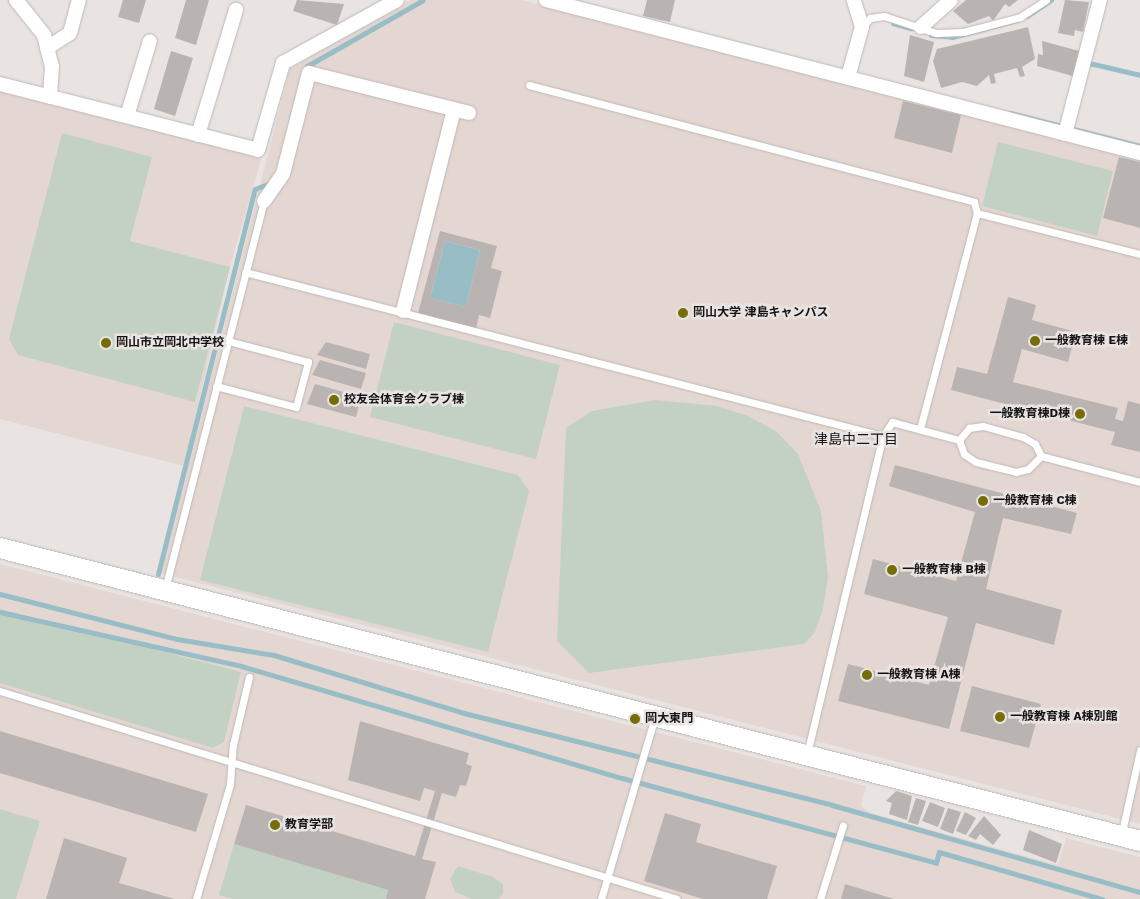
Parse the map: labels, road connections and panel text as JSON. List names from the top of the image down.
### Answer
{
  "districts": ["津島中二丁目"],
  "places": [
    "岡山大学 津島キャンパス",
    "一般教育棟 E棟",
    "岡山市立岡北中学校",
    "校友会体育会クラブ棟",
    "一般教育棟D棟",
    "一般教育棟 C棟",
    "一般教育棟 B棟",
    "一般教育棟 A棟",
    "一般教育棟 A棟別館",
    "岡大東門",
    "教育学部"
  ]
}
